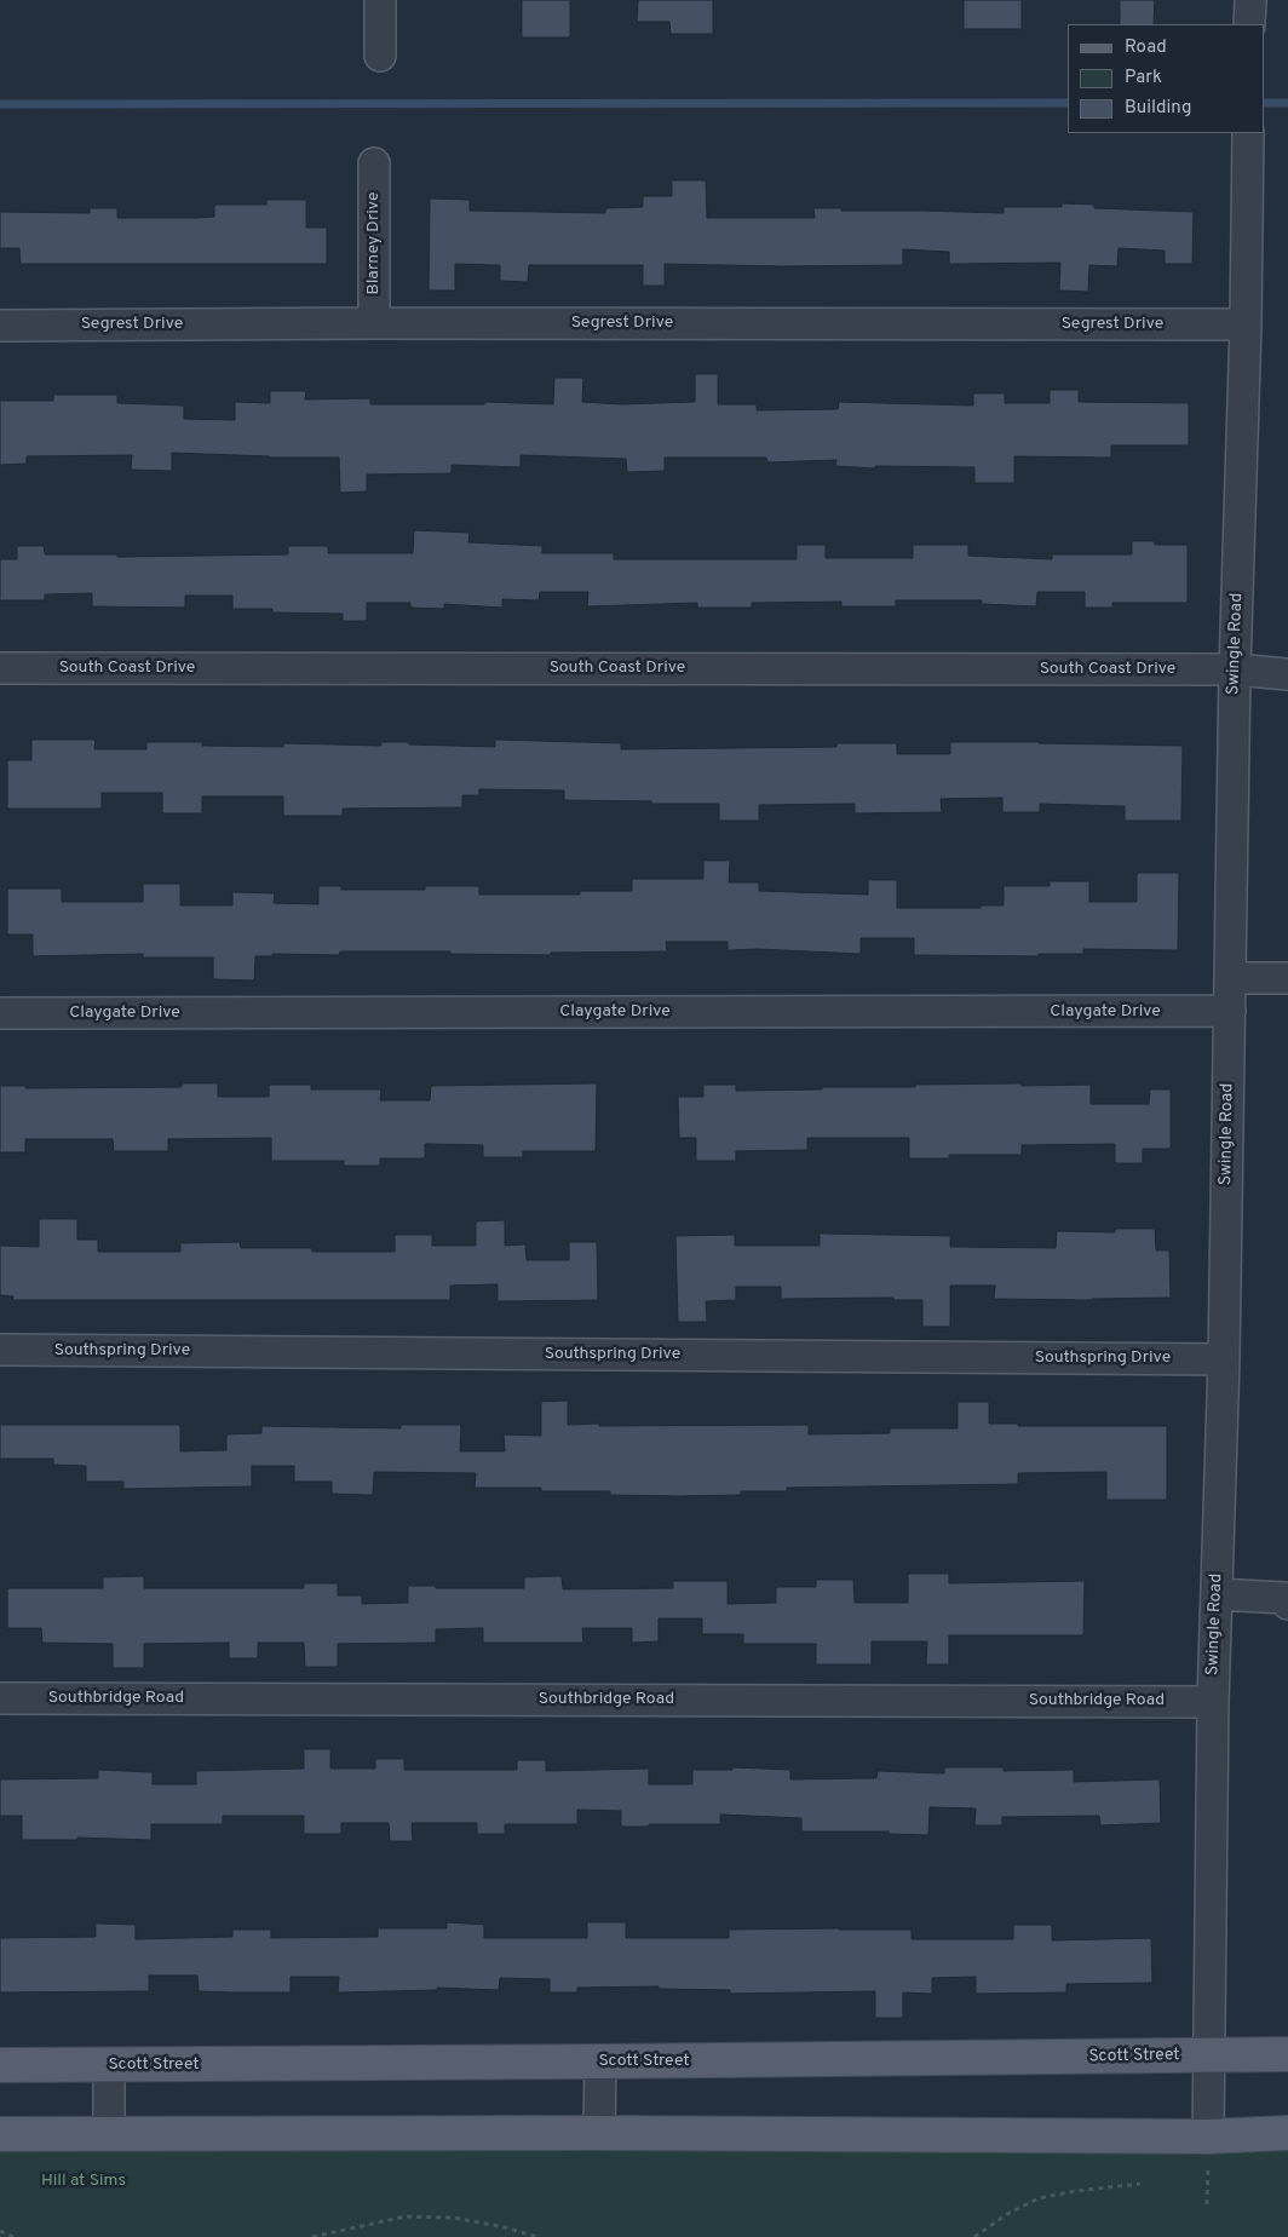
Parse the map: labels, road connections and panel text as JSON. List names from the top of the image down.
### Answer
{
  "streets": {
    "main road": ["Scott Street"],
    "street": [
      "Blarney Drive",
      "Segrest Drive",
      "Swingle Road",
      "South Coast Drive",
      "Claygate Drive",
      "Southspring Drive",
      "Southbridge Road"
    ]
  },
  "crossings": [
    ["Blarney Drive", "Segrest Drive"],
    ["Segrest Drive", "Swingle Road"],
    ["Swingle Road", "South Coast Drive"],
    ["Swingle Road", "Claygate Drive"],
    ["Swingle Road", "Southspring Drive"],
    ["Swingle Road", "Southbridge Road"],
    ["Swingle Road", "Scott Street"]
  ],
  "parks": ["Hill at Sims"],
  "legend": ["Road", "Park", "Building"]
}
